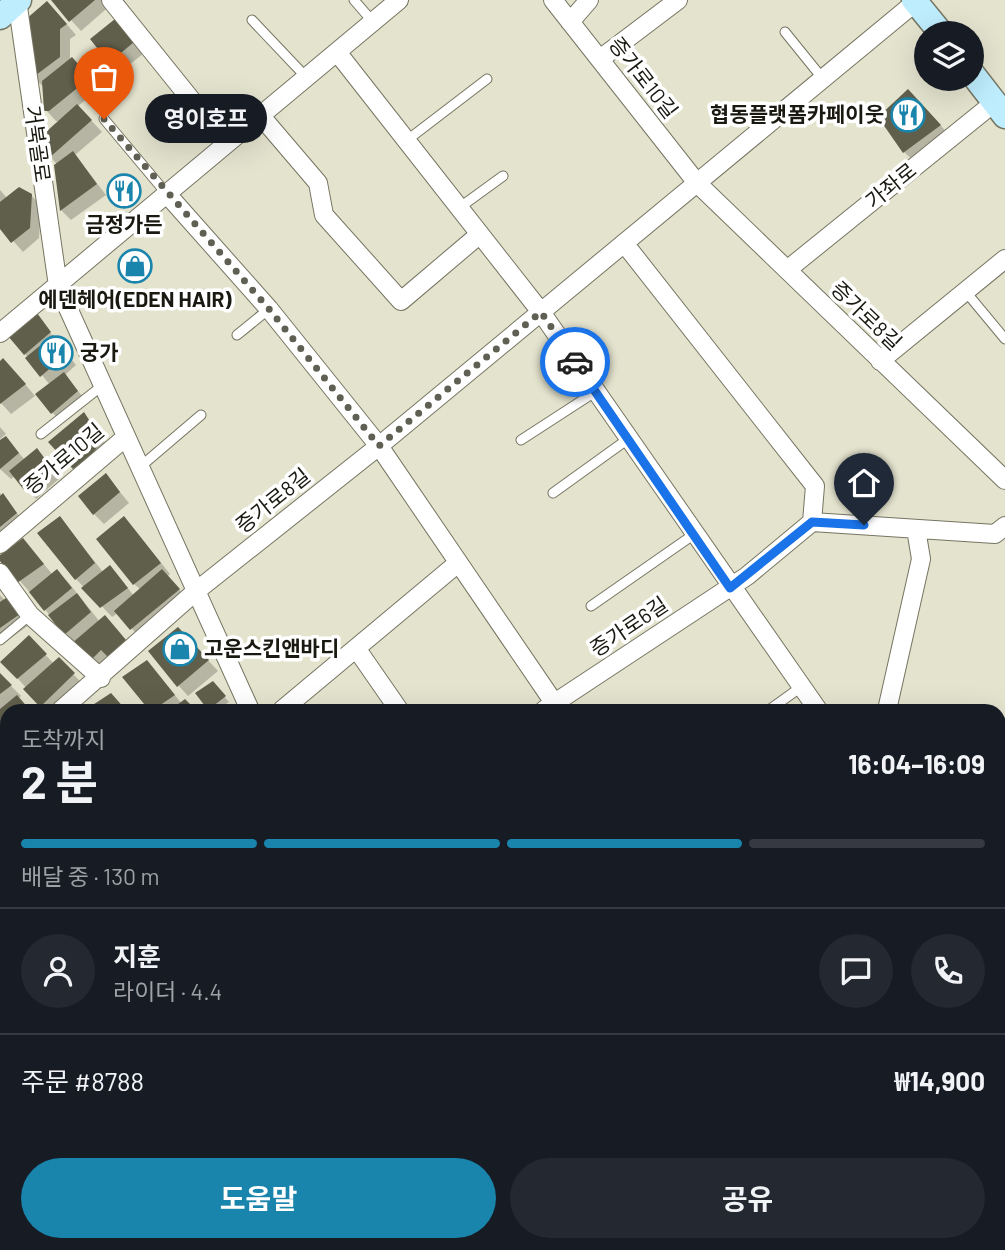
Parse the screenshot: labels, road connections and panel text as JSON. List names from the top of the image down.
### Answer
{
  "streets": {
    "main road": ["가좌로"],
    "street": [
      "증가로10길",
      "거북골로",
      "증가로8길",
      "증가로6길"
    ]
  },
  "crossings": [
    ["증가로10길", "거북골로"],
    ["증가로10길", "증가로8길"],
    ["가좌로", "증가로8길"]
  ],
  "places": {
    "restaurant": ["협동플랫폼카페이웃", "금정가든", "궁가"],
    "other": ["영이호프"],
    "shop": ["에덴헤어(EDEN HAIR)", "고운스킨앤바디"]
  },
  "page": {
    "bubble": "영이호프",
    "heading": ["2 분", "도착까지", "16:04–16:09"],
    "panel": [
      "지훈",
      "라이더 · 4.4",
      "주문 #8788",
      "₩14,900"
    ],
    "bar": "배달 중 · 130 m",
    "buttons": ["도움말", "공유"]
  }
}
